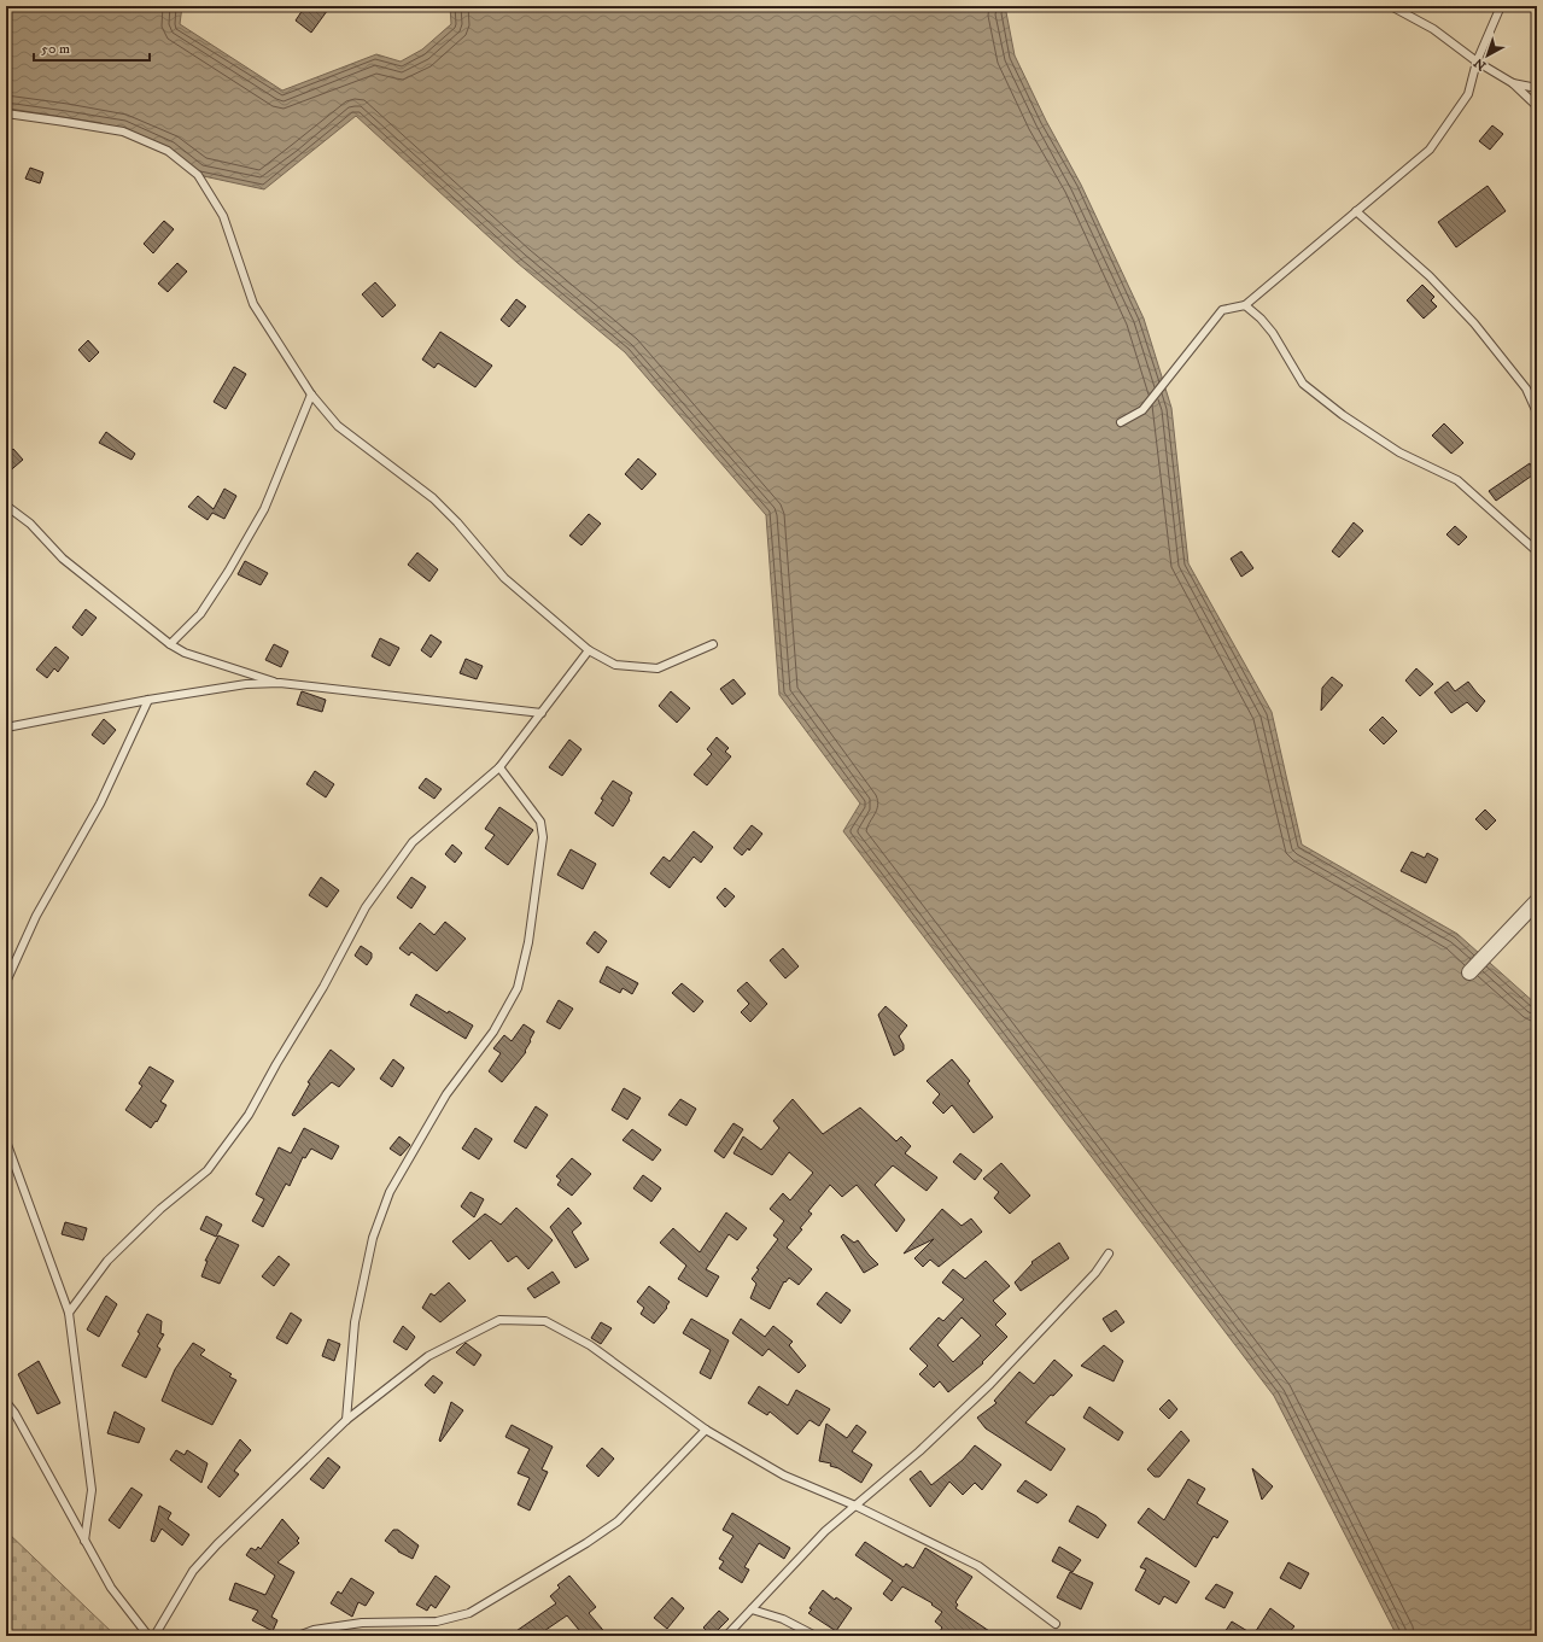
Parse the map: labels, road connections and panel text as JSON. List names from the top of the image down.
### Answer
{
  "scale_bar": "50 m",
  "north": "bottom left"
}
